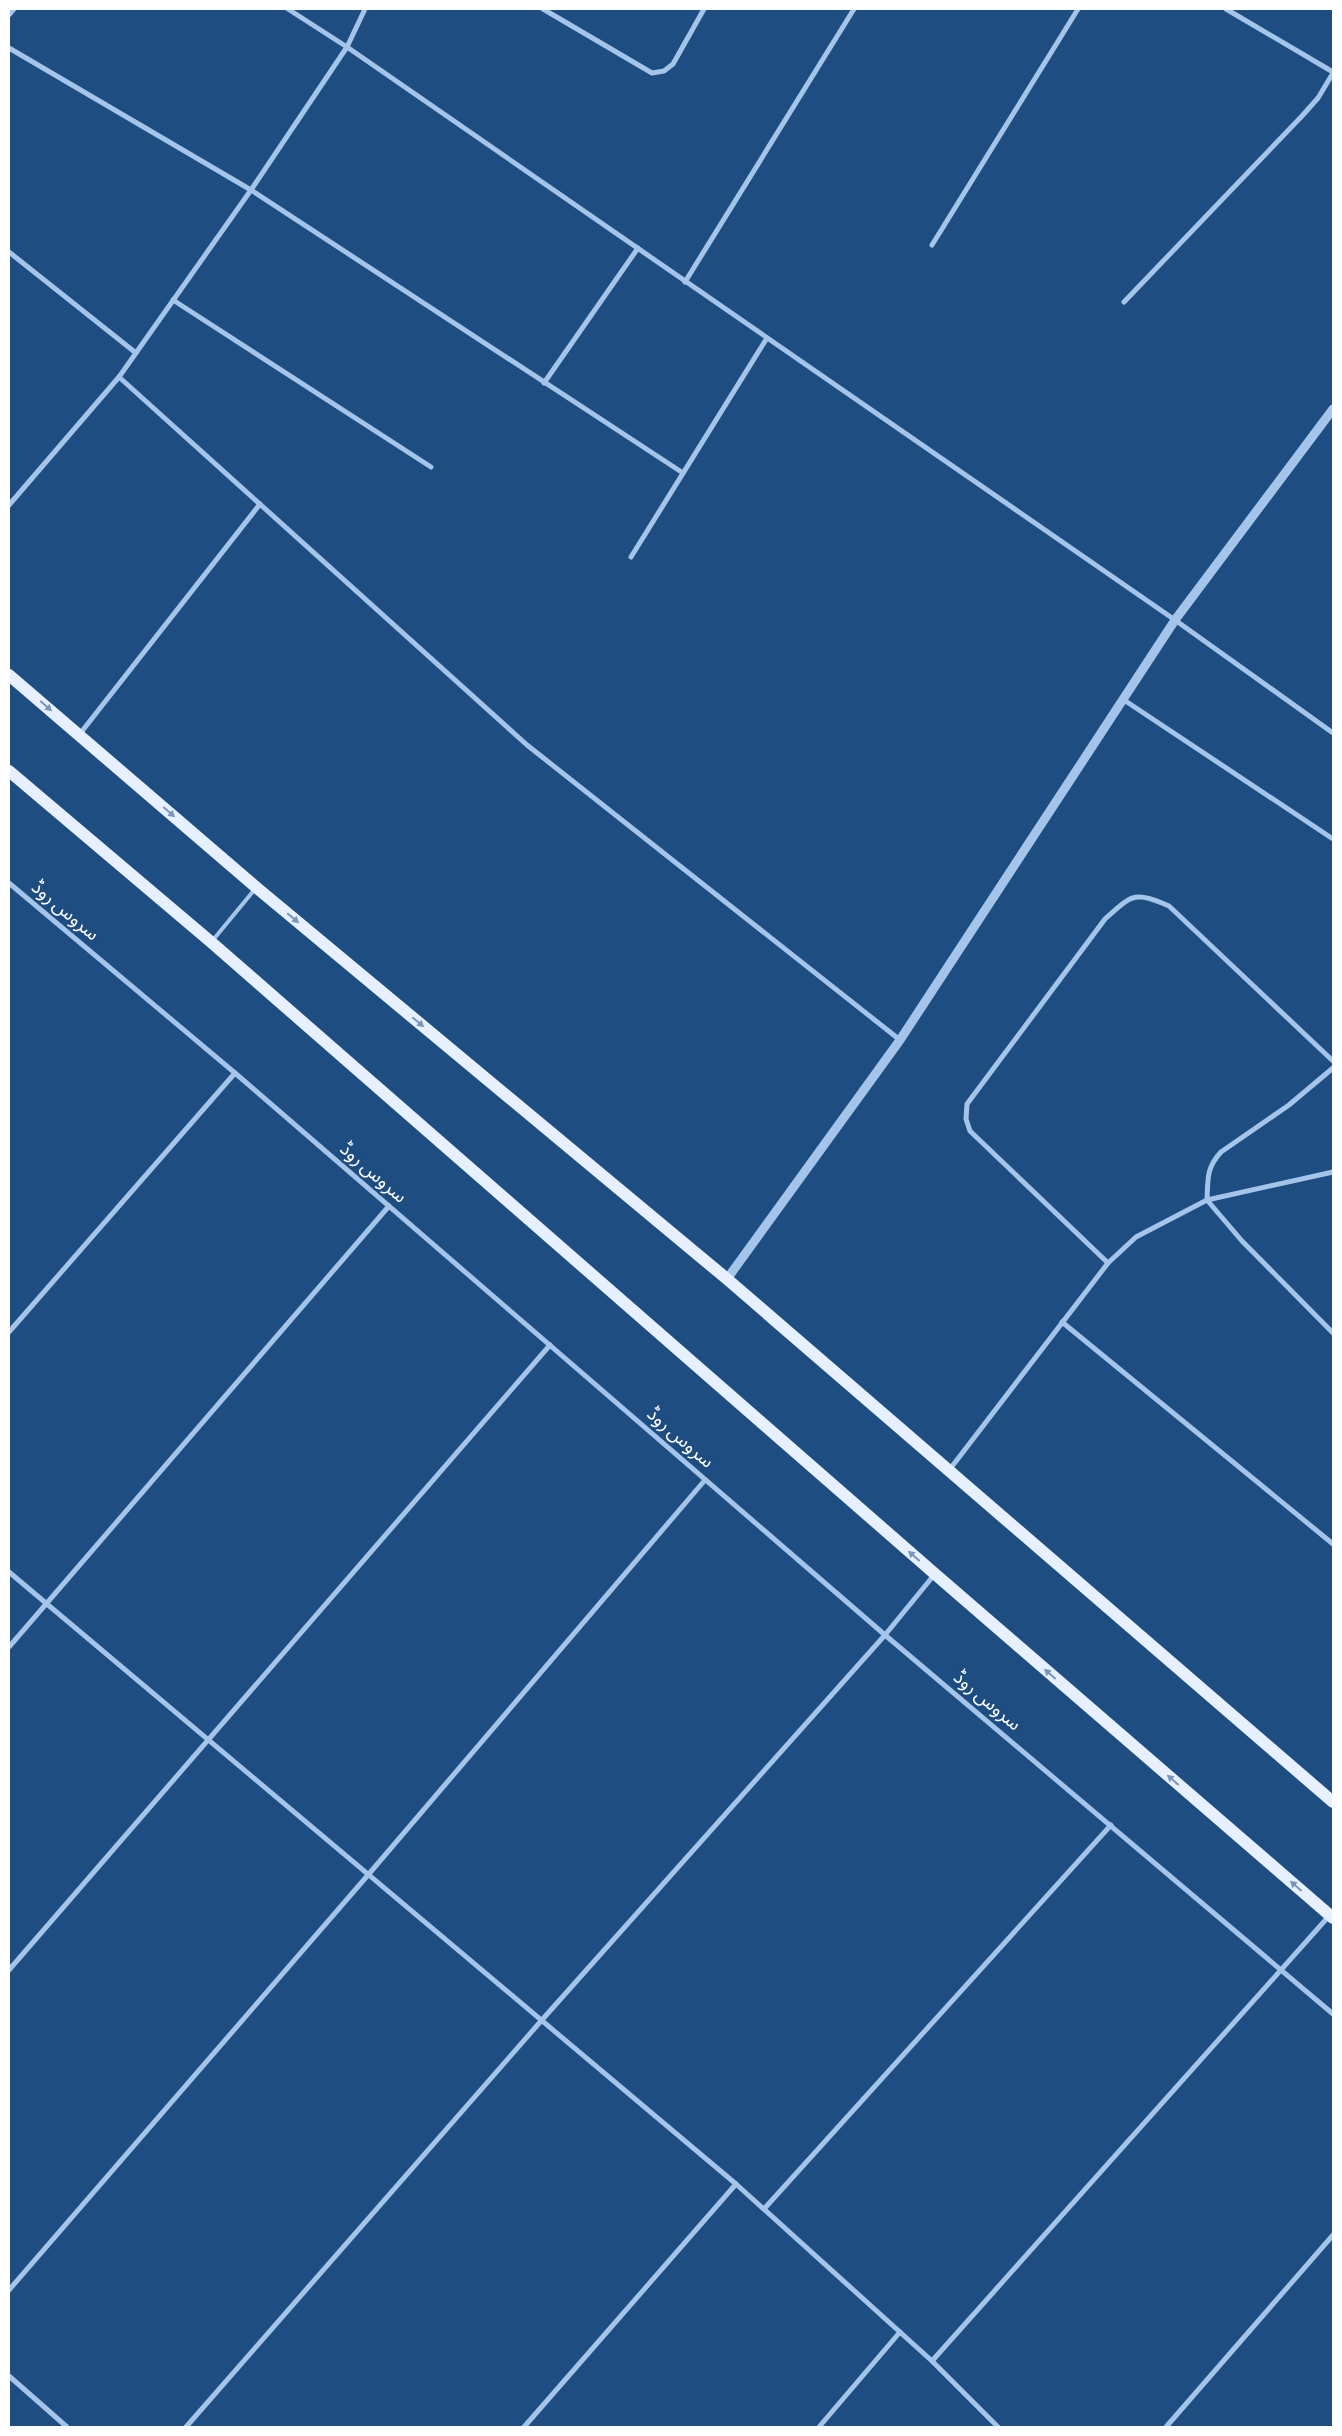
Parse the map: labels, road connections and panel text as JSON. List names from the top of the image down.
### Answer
{
  "streets": {
    "street": ["سروس روڈ"]
  }
}
